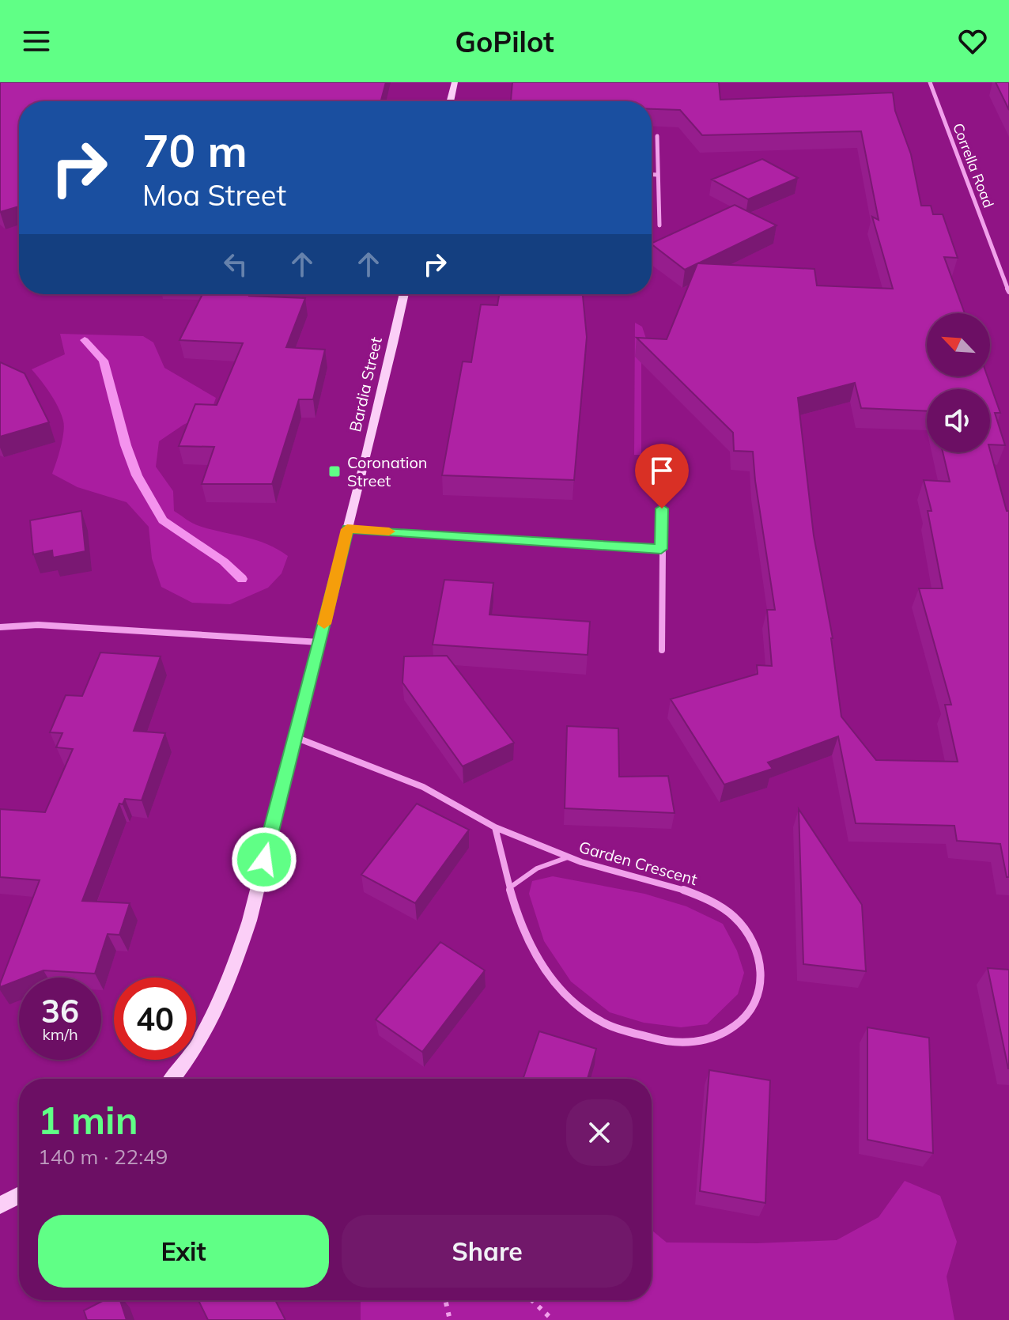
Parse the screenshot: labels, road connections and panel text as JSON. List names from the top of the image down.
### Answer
{
  "streets": {
    "street": ["Corrella Road", "Bardia Street", "Garden Crescent"]
  },
  "crossings": [
    ["Bardia Street", "Garden Crescent"]
  ],
  "places": {
    "transit": ["Coronation Street"]
  },
  "north": "top left",
  "page": {
    "header": "GoPilot",
    "turn": ["70 m", "Moa Street"],
    "speed": "36 km/h",
    "limit": "40",
    "heading": ["1 min", "140 m · 22:49"],
    "buttons": ["Exit", "Share"]
  }
}
